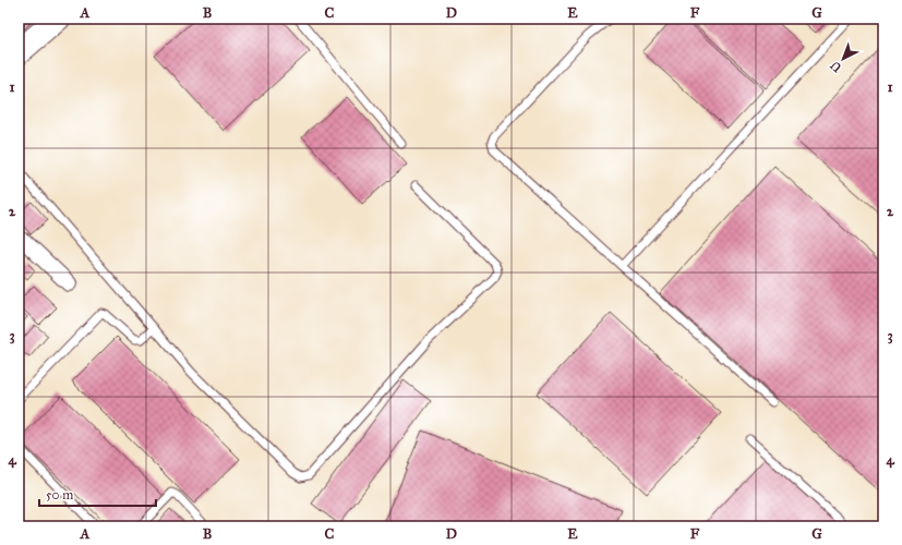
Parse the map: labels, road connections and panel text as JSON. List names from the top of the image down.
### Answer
{
  "scale_bar": "50 m",
  "north": "bottom left",
  "grid": {
    "columns": [
      "A",
      "B",
      "C",
      "D",
      "E",
      "F",
      "G"
    ],
    "rows": [
      "1",
      "2",
      "3",
      "4"
    ]
  }
}
